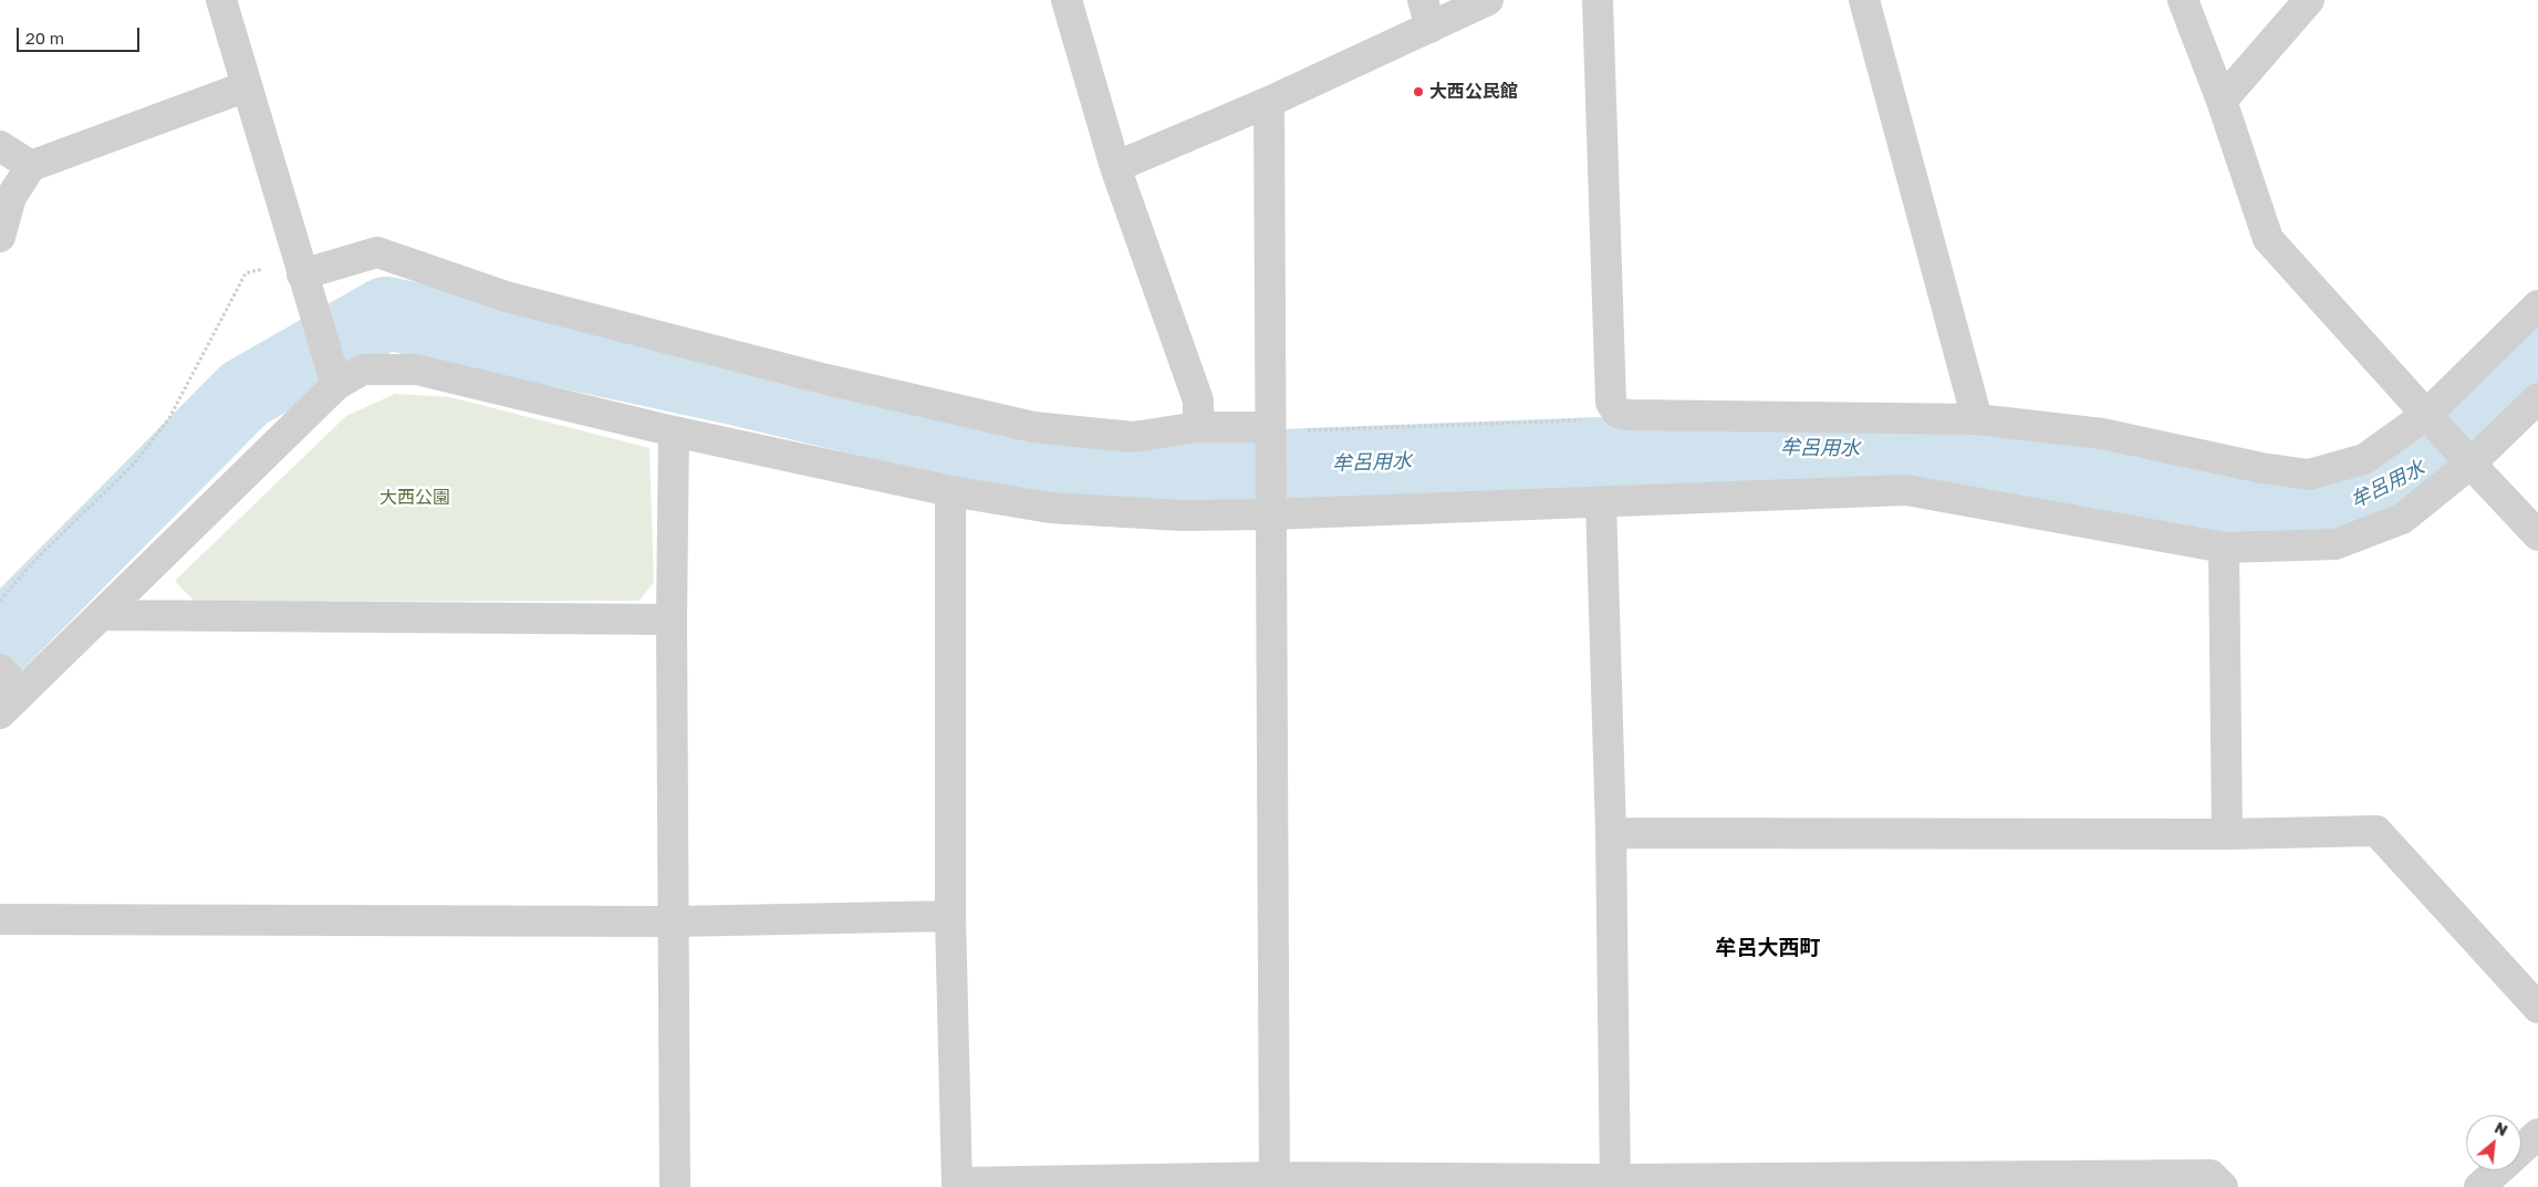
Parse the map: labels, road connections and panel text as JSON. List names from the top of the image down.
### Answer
{
  "districts": ["牟呂大西町"],
  "water": ["牟呂用水"],
  "parks": ["大西公園"],
  "places": ["大西公民館"],
  "scale_bar": "20 m",
  "north": "top right"
}
